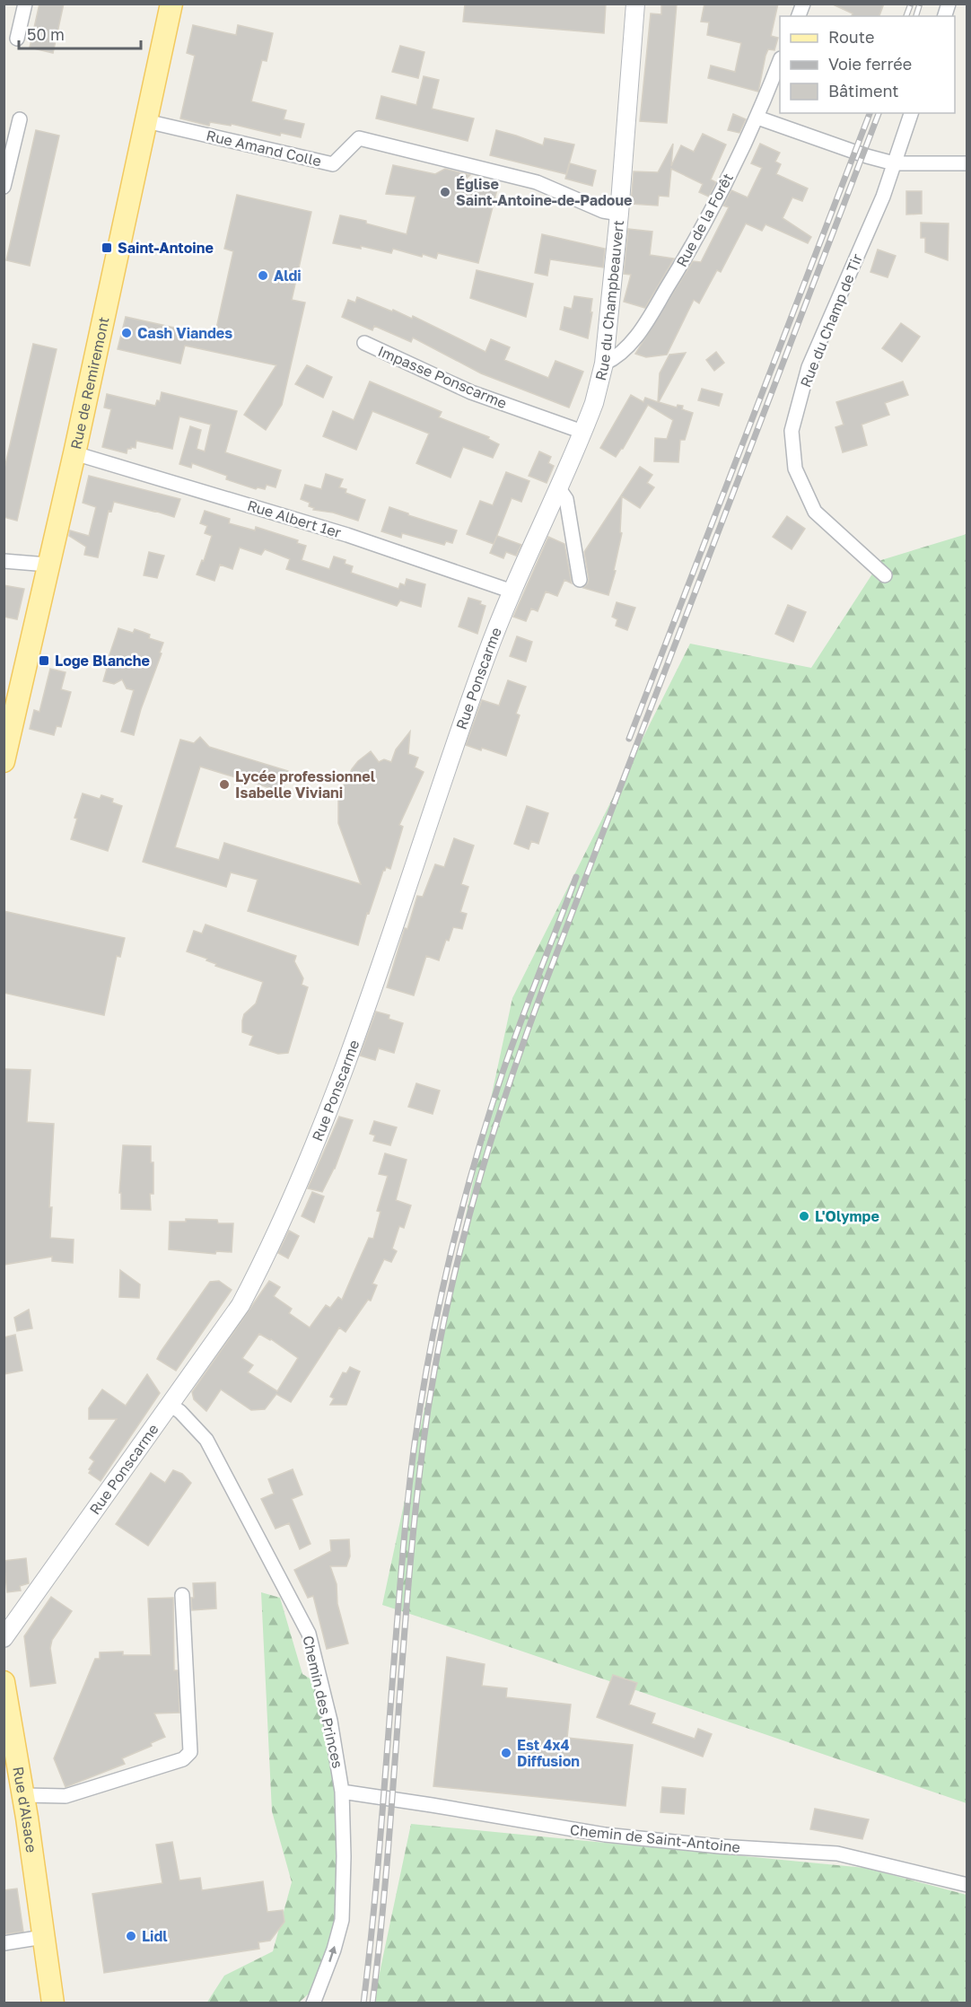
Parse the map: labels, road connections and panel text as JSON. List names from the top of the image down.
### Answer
{
  "streets": {
    "main road": ["Rue de Remiremont", "Rue d'Alsace"],
    "street": [
      "Rue Amand Colle",
      "Rue de la Forêt",
      "Rue du Champbeauvert",
      "Rue du Champ de Tir",
      "Impasse Ponscarme",
      "Rue Albert 1er",
      "Rue Ponscarme",
      "Chemin des Princes",
      "Chemin de Saint-Antoine"
    ]
  },
  "crossings": [
    ["Rue Amand Colle", "Rue du Champbeauvert"],
    ["Rue Amand Colle", "Rue de Remiremont"],
    ["Rue de la Forêt", "Rue du Champbeauvert"],
    ["Rue du Champbeauvert", "Rue Ponscarme"],
    ["Impasse Ponscarme", "Rue Ponscarme"],
    ["Rue de Remiremont", "Rue Albert 1er"],
    ["Rue Albert 1er", "Rue Ponscarme"],
    ["Rue Ponscarme", "Chemin des Princes"],
    ["Chemin des Princes", "Chemin de Saint-Antoine"]
  ],
  "places": {
    "other": [
      "Église Saint-Antoine-de-Padoue",
      "Aldi",
      "Cash Viandes",
      "Lycée professionnel Isabelle Viviani",
      "L'Olympe",
      "Est 4x4 Diffusion",
      "Lidl"
    ],
    "transit": ["Saint-Antoine", "Loge Blanche"]
  },
  "legend": ["Route", "Voie ferrée", "Bâtiment"],
  "scale_bar": "50 m"
}
